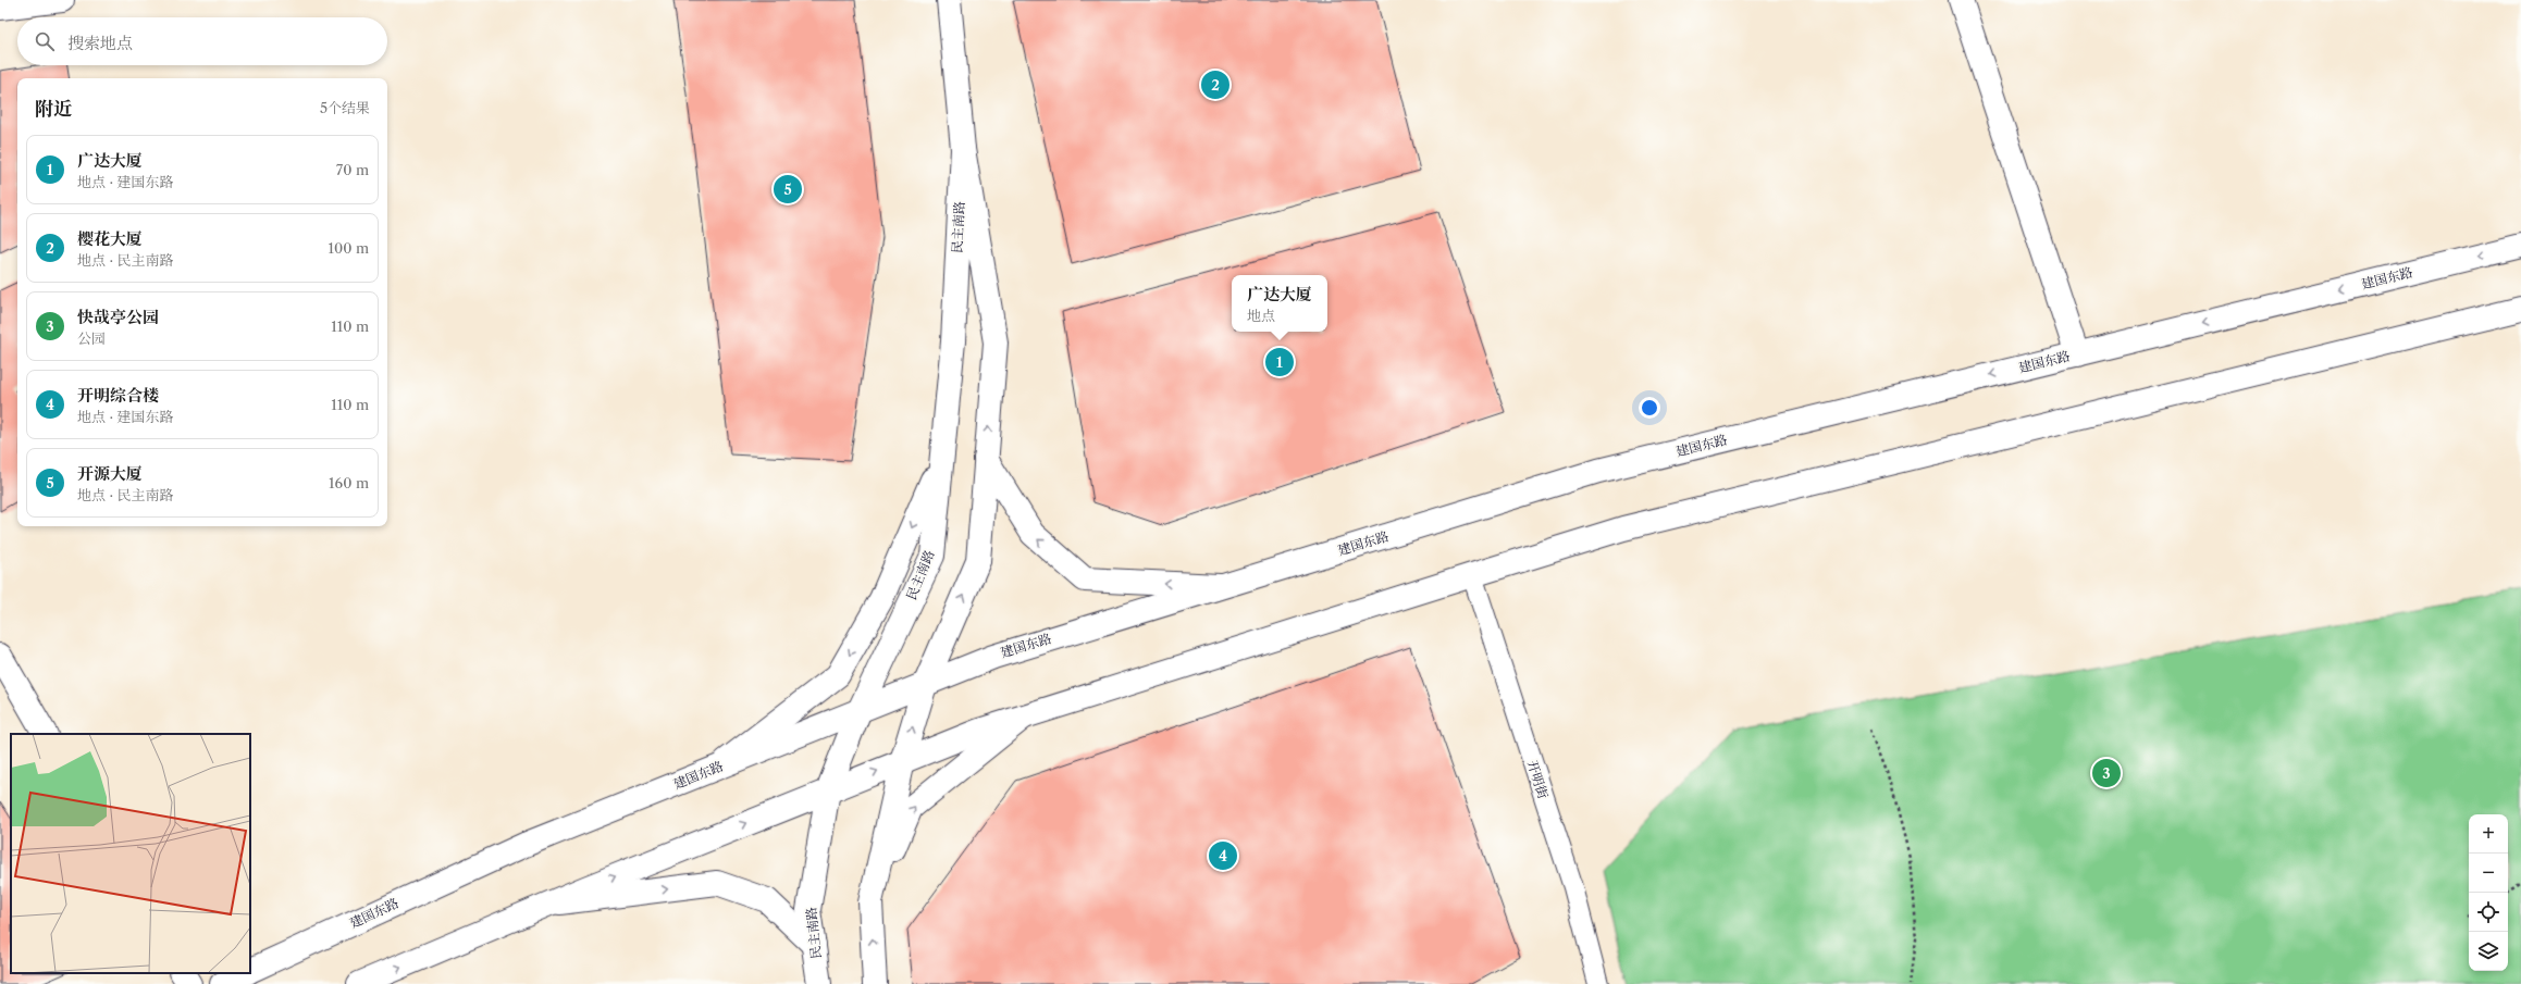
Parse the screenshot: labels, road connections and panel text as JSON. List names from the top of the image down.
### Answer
{
  "streets": {
    "main road": ["民主南路", "建国东路"],
    "lane": ["开明街"]
  },
  "crossings": [
    ["民主南路", "建国东路"]
  ],
  "page": {
    "search": "搜索地点",
    "pins": [
      "2",
      "5",
      "1",
      "3",
      "4"
    ],
    "heading": ["附近", "5个结果"],
    "list": [
      {
        "mark": "1",
        "name": "广达大厦",
        "note": "地点 · 建国东路",
        "value": "70 m"
      },
      {
        "mark": "2",
        "name": "樱花大厦",
        "note": "地点 · 民主南路",
        "value": "100 m"
      },
      {
        "mark": "3",
        "name": "快哉亭公园",
        "note": "公园",
        "value": "110 m"
      },
      {
        "mark": "4",
        "name": "开明综合楼",
        "note": "地点 · 建国东路",
        "value": "110 m"
      },
      {
        "mark": "5",
        "name": "开源大厦",
        "note": "地点 · 民主南路",
        "value": "160 m"
      }
    ],
    "popup": ["广达大厦", "地点"],
    "map_buttons": ["+", "−"]
  }
}
